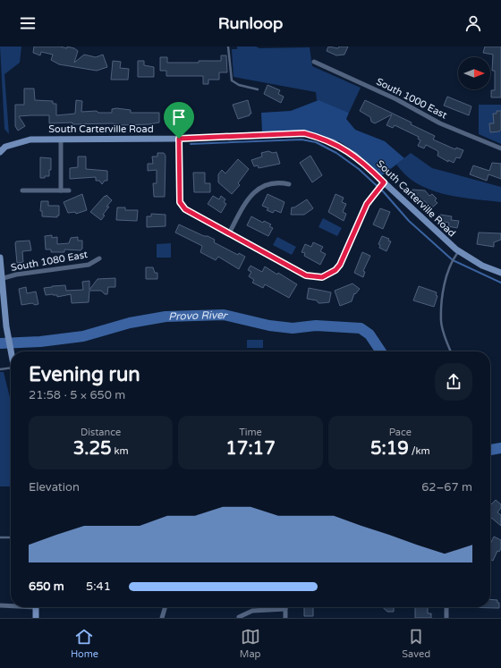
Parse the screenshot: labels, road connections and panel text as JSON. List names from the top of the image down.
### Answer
{
  "streets": {
    "street": ["South 1000 East", "South Carterville Road", "South 1080 East"]
  },
  "water": ["Provo River"],
  "north": "right",
  "page": {
    "header": "Runloop",
    "heading": ["Evening run", "21:58 · 5 × 650 m"],
    "stats": [
      ["Distance", "3.25 km"],
      ["Time", "17:17"],
      ["Pace", "5:19 /km"]
    ],
    "chart": ["Elevation", "62–67 m"],
    "list": [
      {
        "name": "650 m",
        "note": "5:41"
      }
    ],
    "tabs": ["Home", "Map", "Saved"]
  }
}
